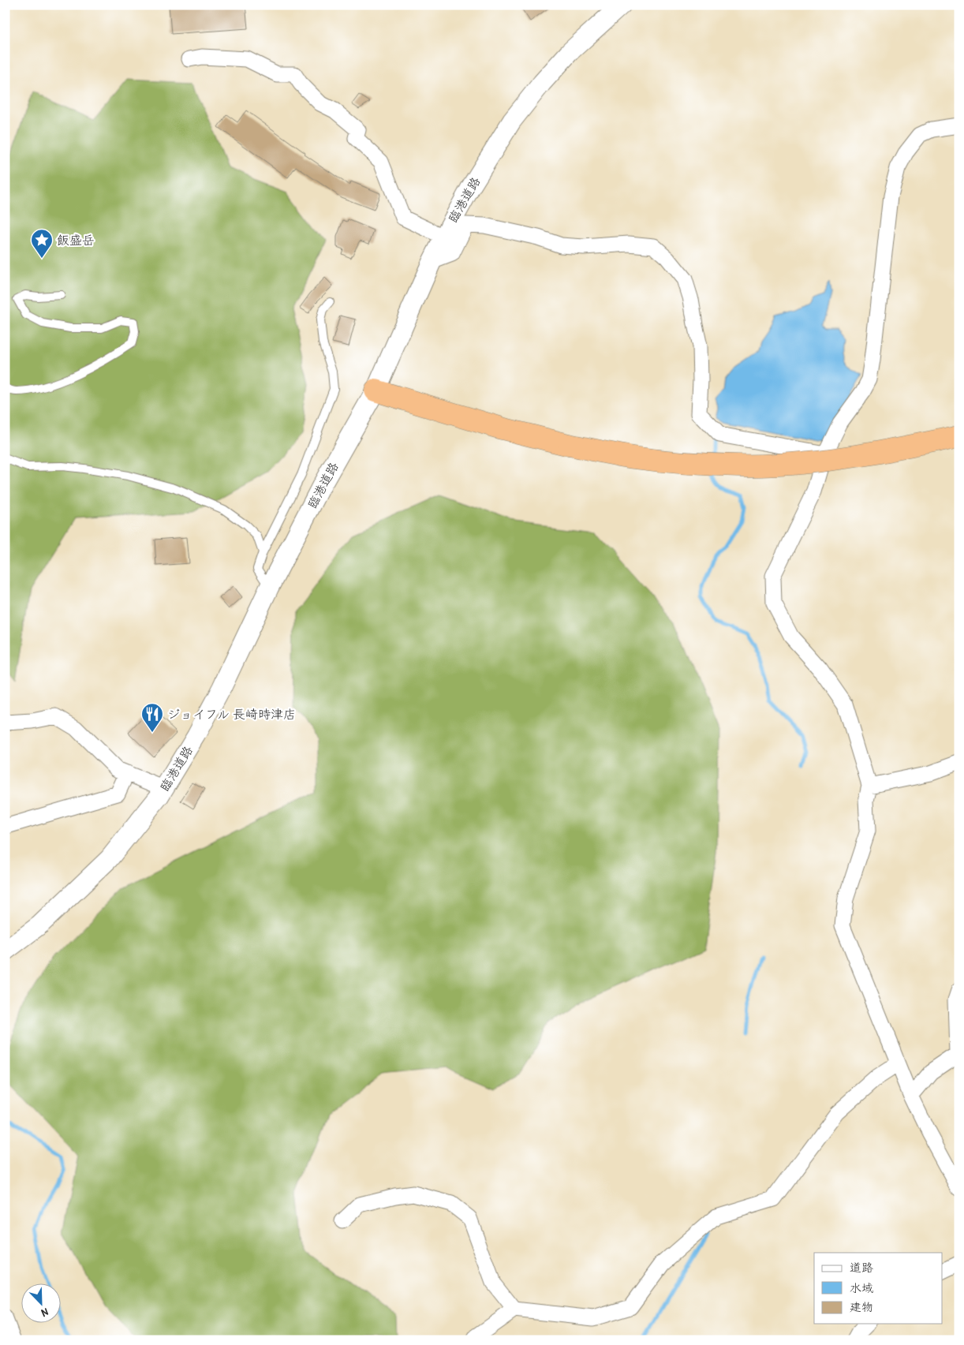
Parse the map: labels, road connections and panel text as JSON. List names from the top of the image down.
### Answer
{
  "streets": {
    "street": ["臨港道路"]
  },
  "places": {
    "place": ["飯盛岳"],
    "restaurant": ["ジョイフル 長崎時津店"]
  },
  "legend": ["道路", "水域", "建物"],
  "north": "bottom right"
}
